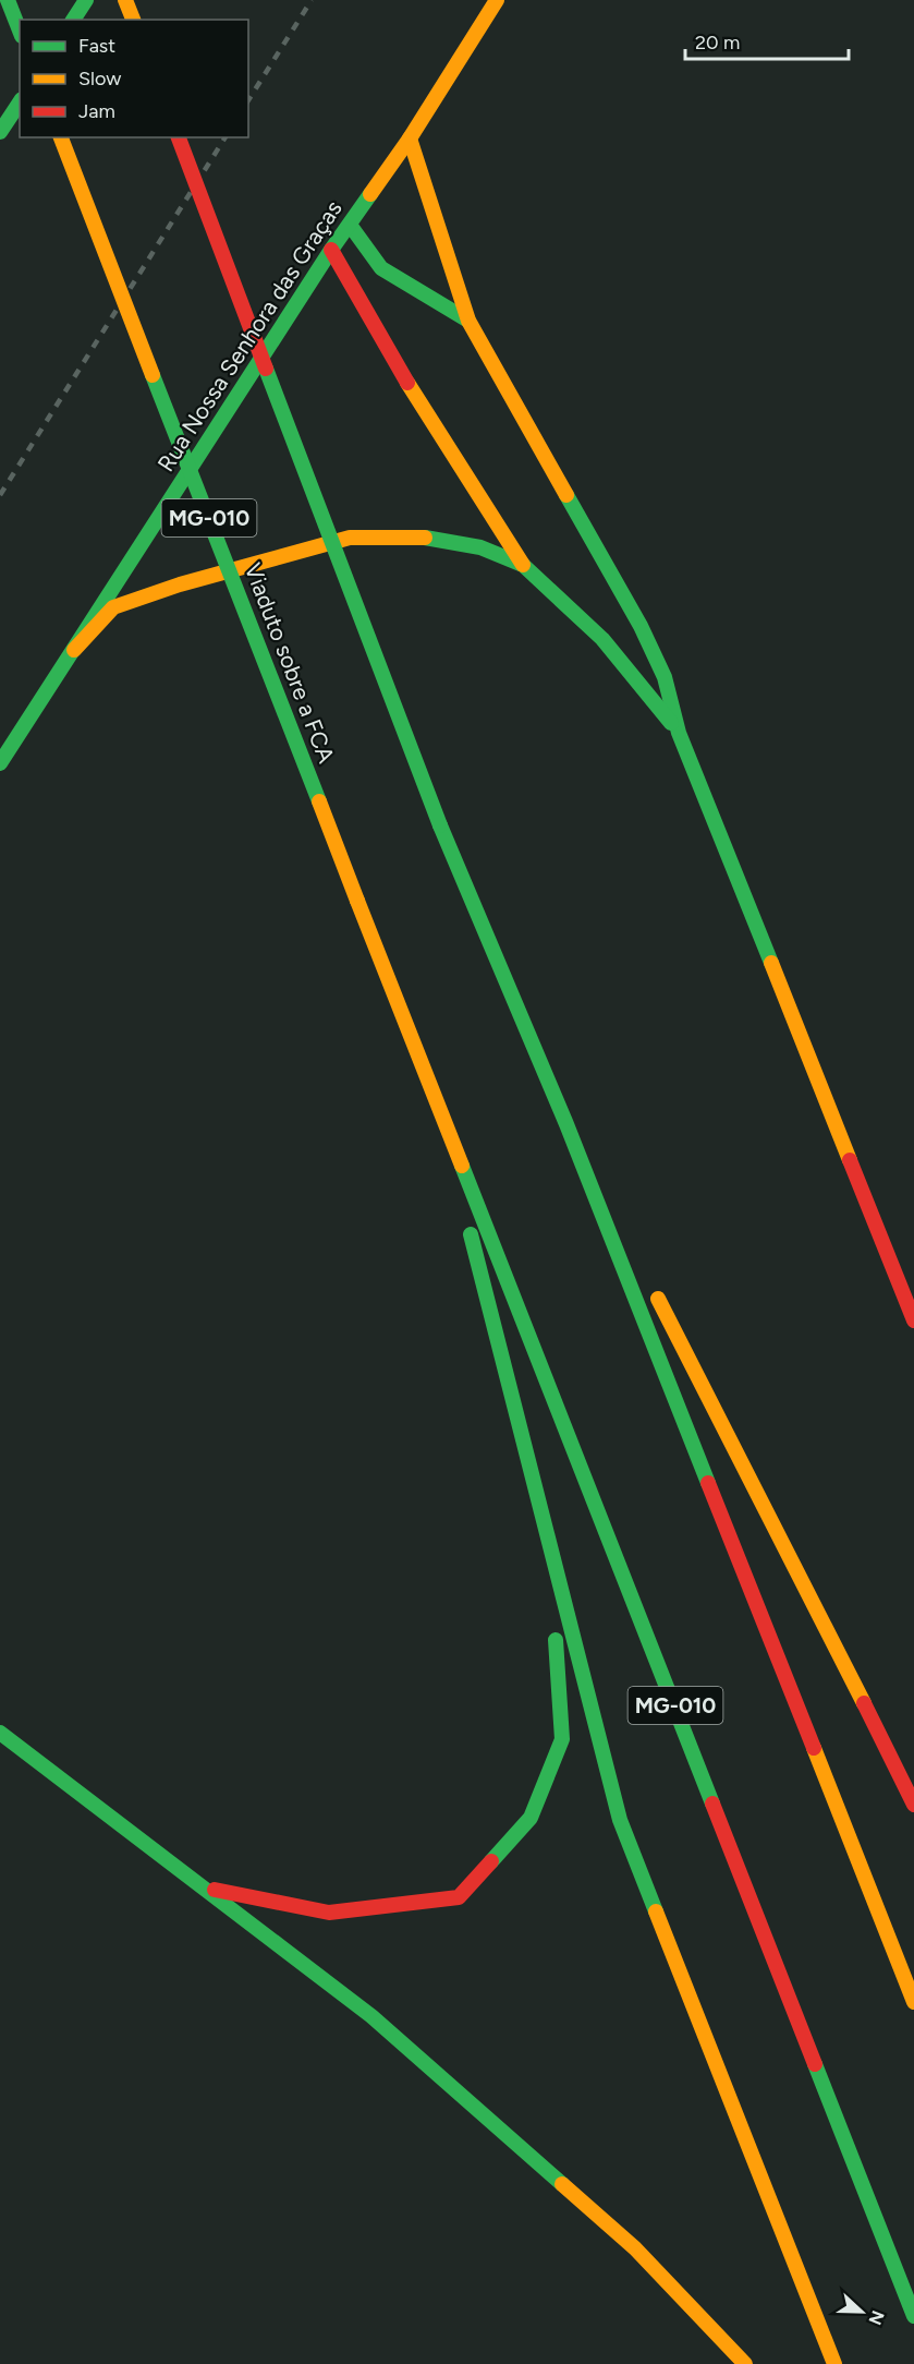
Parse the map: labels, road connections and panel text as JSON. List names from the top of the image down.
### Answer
{
  "streets": {
    "main road": ["Rua Nossa Senhora das Graças", "MG-010", "Viaduto sobre a FCA"]
  },
  "crossings": [
    ["MG-010", "Viaduto sobre a FCA"]
  ],
  "legend": ["Fast", "Slow", "Jam"],
  "scale_bar": "20 m",
  "north": "right"
}
